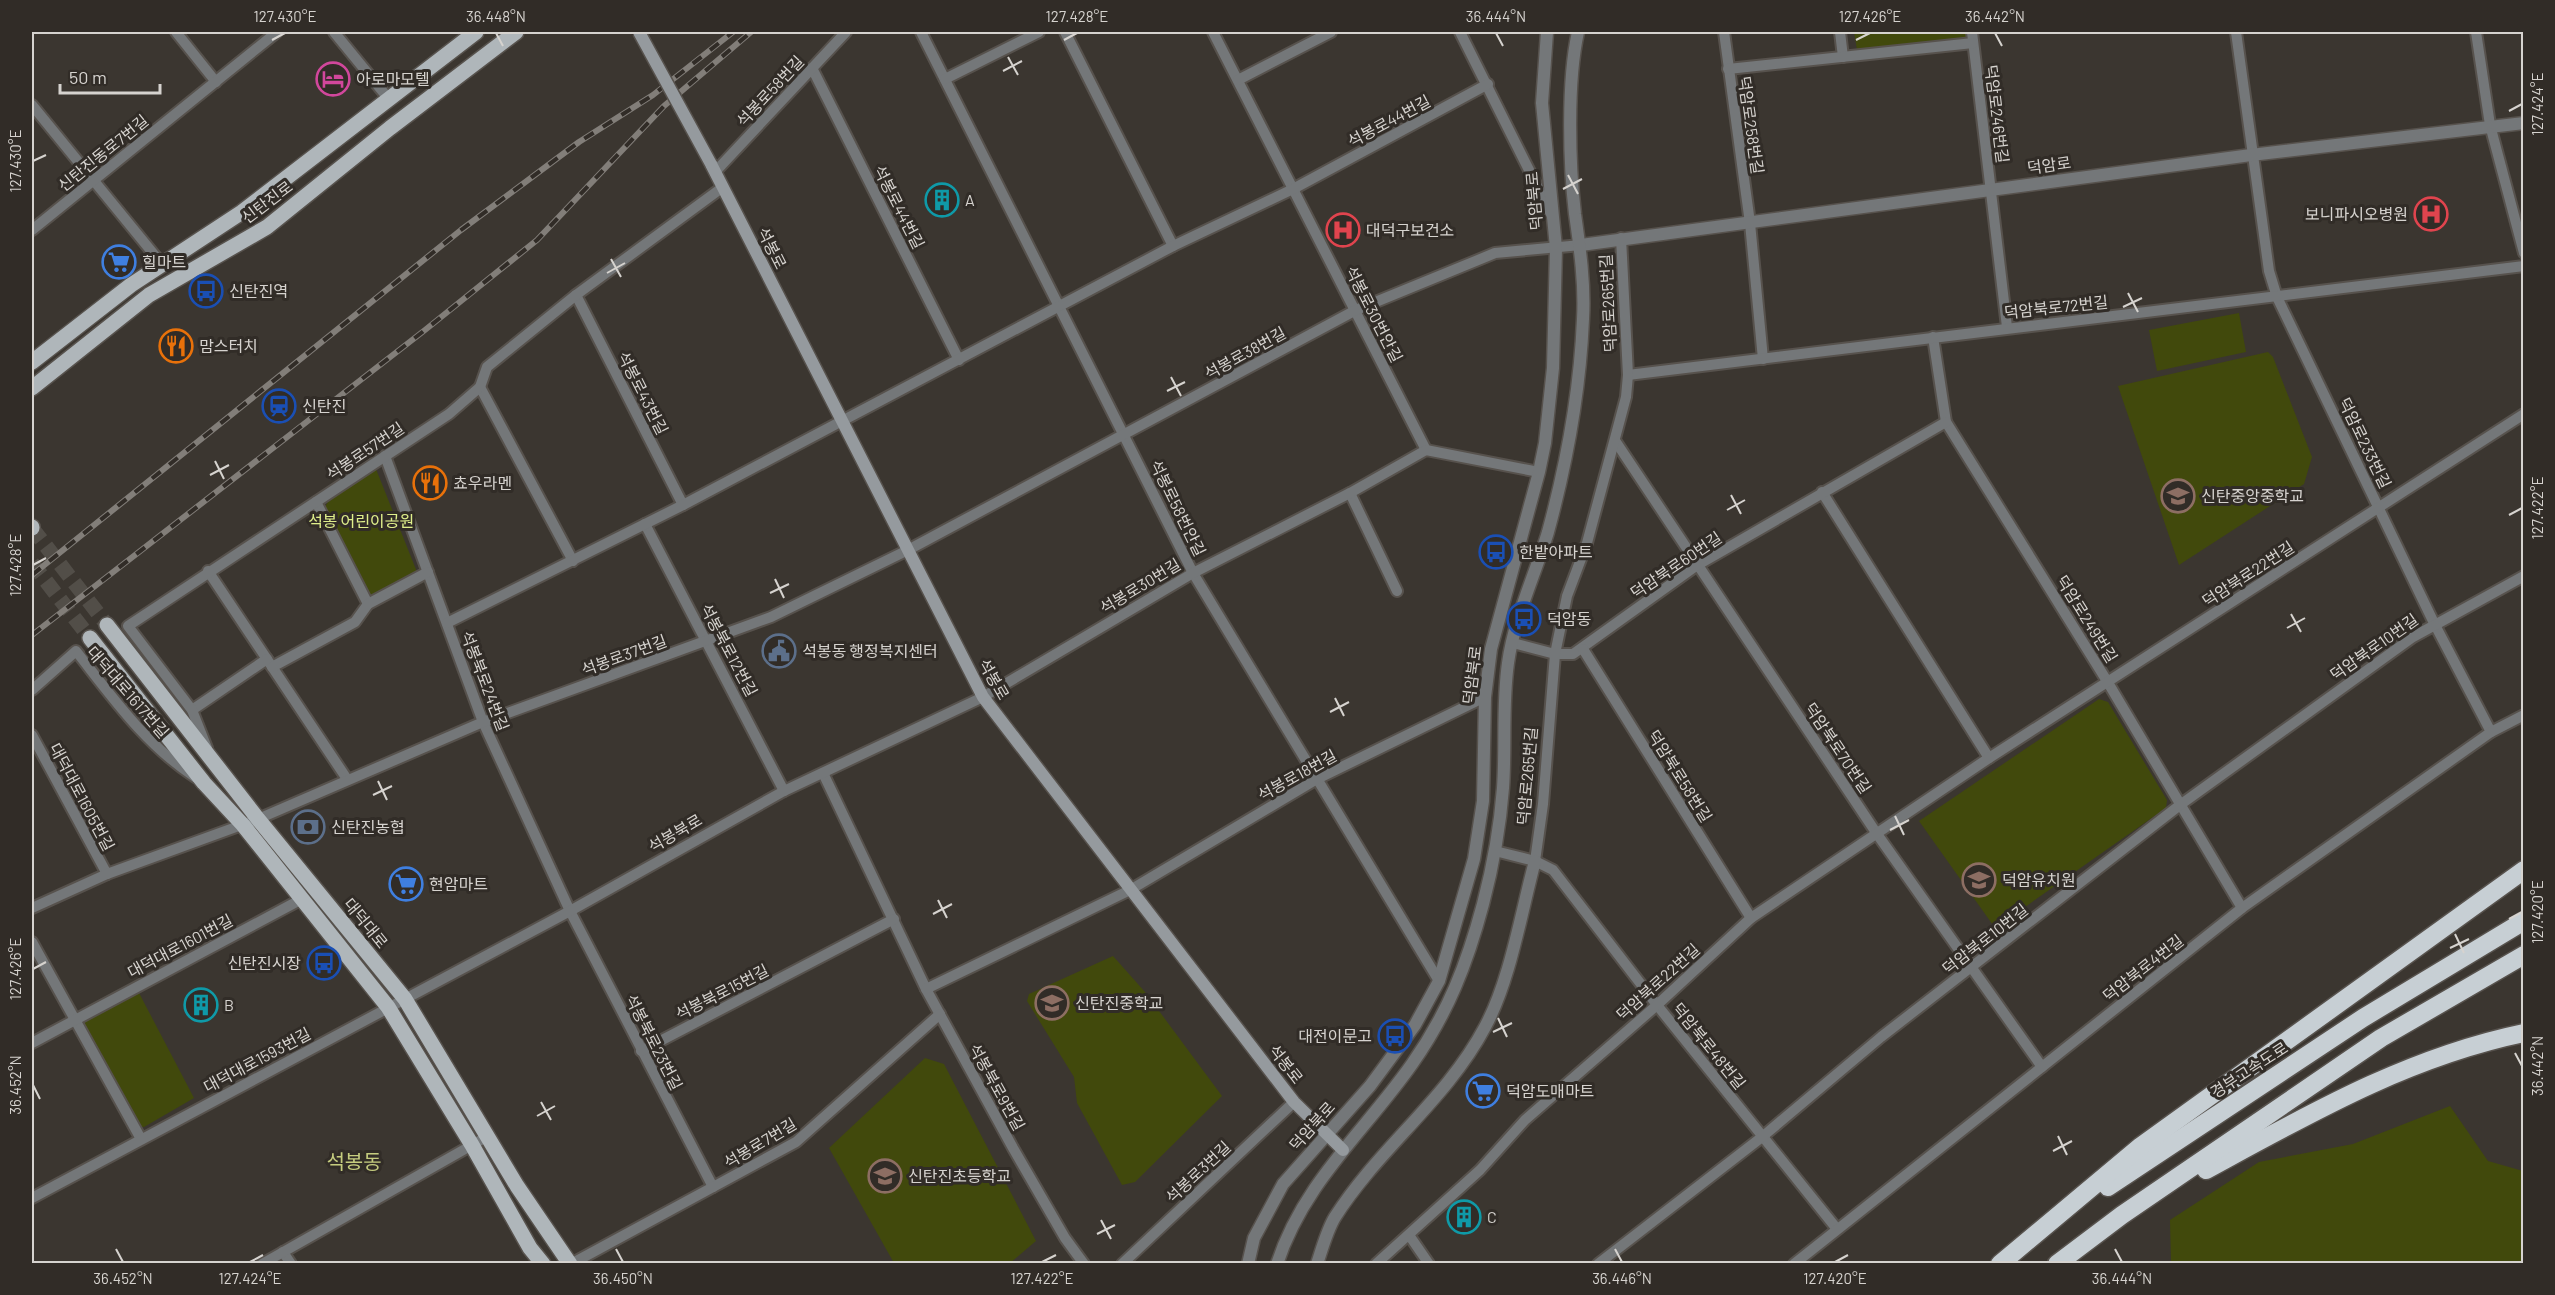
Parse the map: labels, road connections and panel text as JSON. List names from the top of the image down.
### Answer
{
  "streets": {
    "highway": ["경부고속도로"],
    "main road": ["신탄진로", "석봉로", "대덕대로"],
    "street": [
      "석봉로58번길",
      "덕암로246번길",
      "석봉로44번길",
      "덕암로258번길",
      "신탄진동로7번길",
      "덕암로",
      "덕암북로",
      "덕암로265번길",
      "덕암북로72번길",
      "석봉로30번안길",
      "석봉로38번길",
      "석봉로43번길",
      "덕암로233번길",
      "석봉로57번길",
      "석봉로58번안길",
      "덕암북로60번길",
      "덕암북로22번길",
      "석봉로30번길",
      "덕암로249번길",
      "덕암북로10번길",
      "석봉북로12번길",
      "석봉로37번길",
      "석봉북로24번길",
      "대덕대로1617번길",
      "덕암북로70번길",
      "석봉로18번길",
      "덕암북로58번길",
      "대덕대로1605번길",
      "석봉북로",
      "대덕대로1601번길",
      "덕암북로4번길",
      "석봉북로15번길",
      "석봉북로23번길",
      "덕암북로48번길",
      "대덕대로1593번길",
      "석봉북로9번길",
      "석봉로7번길",
      "석봉로3번길"
    ]
  },
  "crossings": [
    ["석봉로58번길", "석봉로44번길"],
    ["석봉로58번길", "석봉로"],
    ["덕암로246번길", "덕암로258번길"],
    ["덕암로246번길", "덕암로"],
    ["덕암로246번길", "덕암북로72번길"],
    ["석봉로44번길", "석봉로"],
    ["석봉로44번길", "석봉로30번안길"],
    ["석봉로44번길", "석봉로58번안길"],
    ["덕암로258번길", "덕암로"],
    ["덕암로258번길", "덕암북로72번길"],
    ["덕암로", "덕암북로"],
    ["덕암로", "덕암로265번길"],
    ["덕암로", "석봉로38번길"],
    ["덕암로", "덕암로233번길"],
    ["덕암북로", "석봉로"],
    ["덕암북로", "석봉로38번길"],
    ["덕암북로", "석봉로58번안길"],
    ["덕암북로", "덕암북로60번길"],
    ["덕암북로", "석봉로18번길"],
    ["덕암북로", "덕암북로48번길"],
    ["석봉로", "석봉로38번길"],
    ["석봉로", "석봉로57번길"],
    ["석봉로", "석봉로30번길"],
    ["석봉로", "석봉로37번길"],
    ["석봉로", "석봉로18번길"],
    ["석봉로", "석봉북로"],
    ["석봉로", "석봉로3번길"],
    ["덕암로265번길", "덕암북로72번길"],
    ["덕암로265번길", "덕암북로60번길"],
    ["덕암로265번길", "덕암북로70번길"],
    ["덕암로265번길", "덕암북로48번길"],
    ["덕암북로72번길", "덕암로233번길"],
    ["덕암북로72번길", "덕암로249번길"],
    ["석봉로30번안길", "석봉로38번길"],
    ["석봉로30번안길", "석봉로30번길"],
    ["석봉로38번길", "석봉로58번안길"],
    ["석봉로38번길", "석봉로37번길"],
    ["석봉로43번길", "석봉로57번길"],
    ["덕암로233번길", "덕암북로22번길"],
    ["덕암로233번길", "덕암북로10번길"],
    ["덕암로233번길", "덕암북로4번길"],
    ["석봉로57번길", "석봉북로24번길"],
    ["석봉로57번길", "대덕대로"],
    ["석봉로58번안길", "석봉로30번길"],
    ["석봉로58번안길", "석봉로18번길"],
    ["덕암북로60번길", "덕암로249번길"],
    ["덕암북로60번길", "덕암북로70번길"],
    ["덕암북로60번길", "덕암북로58번길"],
    ["덕암북로22번길", "덕암로249번길"],
    ["덕암북로22번길", "덕암북로70번길"],
    ["덕암북로22번길", "덕암북로58번길"],
    ["덕암북로22번길", "덕암북로48번길"],
    ["석봉로30번길", "석봉북로"],
    ["덕암로249번길", "덕암북로10번길"],
    ["덕암로249번길", "덕암북로4번길"],
    ["덕암북로10번길", "덕암북로70번길"],
    ["덕암북로10번길", "덕암북로48번길"],
    ["석봉북로12번길", "석봉로37번길"],
    ["석봉북로12번길", "석봉북로"],
    ["석봉로37번길", "석봉북로24번길"],
    ["석봉로37번길", "대덕대로1605번길"],
    ["석봉로37번길", "대덕대로"],
    ["석봉북로24번길", "석봉북로"],
    ["석봉북로24번길", "석봉북로23번길"],
    ["덕암북로70번길", "덕암북로4번길"],
    ["석봉북로", "대덕대로"],
    ["석봉북로", "석봉북로23번길"],
    ["석봉북로", "대덕대로1593번길"],
    ["석봉북로", "석봉북로9번길"],
    ["대덕대로", "석봉로7번길"],
    ["덕암북로4번길", "덕암북로48번길"],
    ["석봉북로15번길", "석봉북로23번길"],
    ["석봉북로15번길", "석봉북로9번길"],
    ["석봉북로23번길", "석봉로7번길"],
    ["석봉북로9번길", "석봉로7번길"]
  ],
  "districts": ["석봉동"],
  "parks": ["석봉 어린이공원"],
  "places": {
    "hotel": ["아로마모텔"],
    "building": ["A", "B", "C"],
    "hospital": ["보니파시오병원", "대덕구보건소"],
    "supermarket": ["힐마트", "현암마트", "덕암도매마트"],
    "bus stop": [
      "신탄진역",
      "한밭아파트",
      "덕암동",
      "신탄진시장",
      "대전이문고"
    ],
    "restaurant": ["맘스터치", "쵸우라멘"],
    "station": ["신탄진"],
    "school or university": [
      "신탄중앙중학교",
      "덕암유치원",
      "신탄진중학교",
      "신탄진초등학교"
    ],
    "public building": ["석봉동 행정복지센터"],
    "bank": ["신탄진농협"]
  },
  "scale_bar": "50 m",
  "coordinates": [
    "127.430°E",
    "36.448°N",
    "127.428°E",
    "36.444°N",
    "127.426°E",
    "36.442°N",
    "127.424°E",
    "127.422°E",
    "127.420°E",
    "36.452°N",
    "36.450°N",
    "36.446°N"
  ]
}
